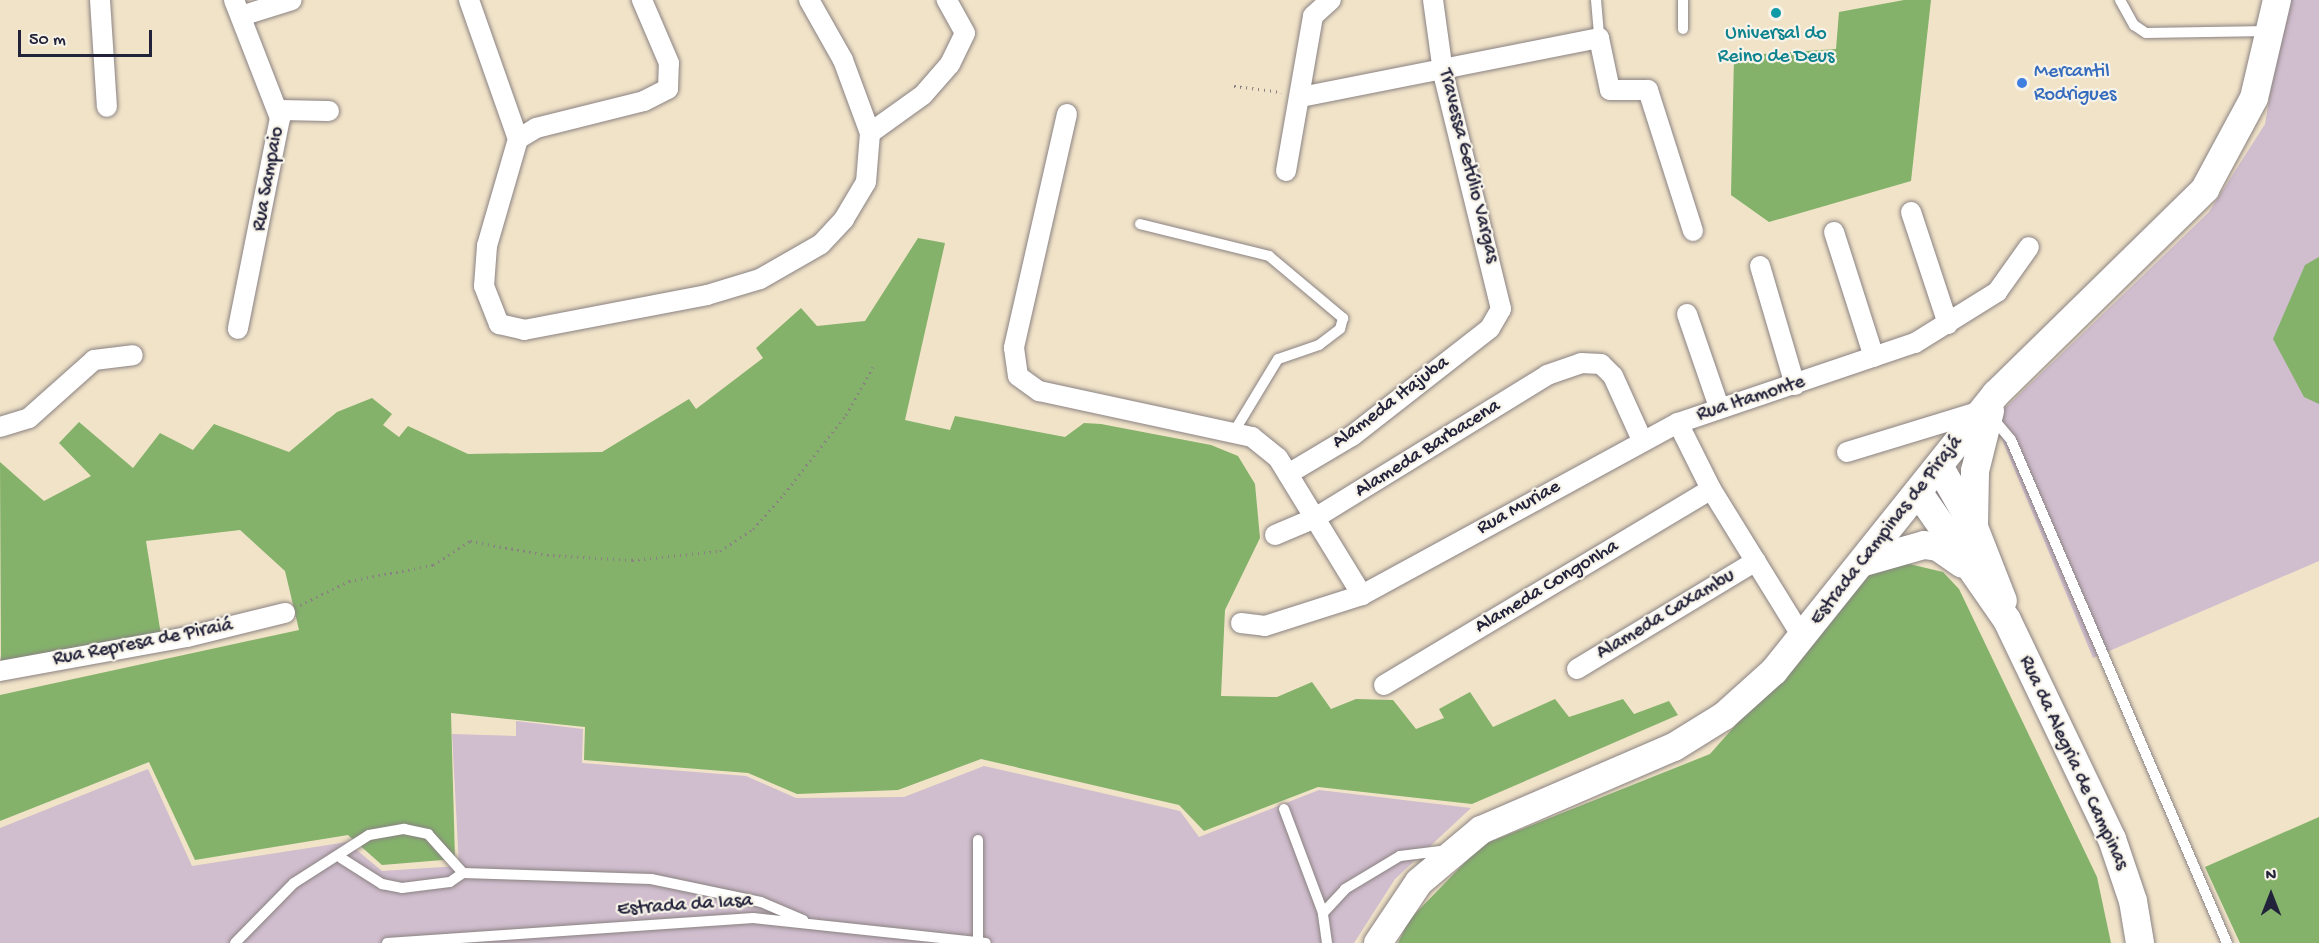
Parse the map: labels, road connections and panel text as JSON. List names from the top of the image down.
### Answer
{
  "streets": {
    "main road": ["Estrada Campinas de Pirajá", "Rua da Alegria de Campinas"],
    "street": [
      "Travessa Getúlio Vargas",
      "Rua Sampaio",
      "Rua Itamonte",
      "Alameda Itajuba",
      "Alameda Barbacena",
      "Rua Muriae",
      "Alameda Congonha",
      "Alameda Caxambu",
      "Rua Represa de Piraiá"
    ],
    "lane": ["Estrada da Iasa"]
  },
  "crossings": [
    ["Travessa Getúlio Vargas", "Alameda Itajuba"],
    ["Rua Itamonte", "Rua Muriae"],
    ["Rua Itamonte", "Estrada Campinas de Pirajá"],
    ["Rua Itamonte", "Alameda Congonha"],
    ["Rua Itamonte", "Alameda Caxambu"],
    ["Alameda Barbacena", "Rua Muriae"],
    ["Estrada Campinas de Pirajá", "Rua da Alegria de Campinas"]
  ],
  "places": ["Universal do Reino de Deus", "Mercantil Rodrigues"],
  "scale_bar": "50 m",
  "north": "top"
}
